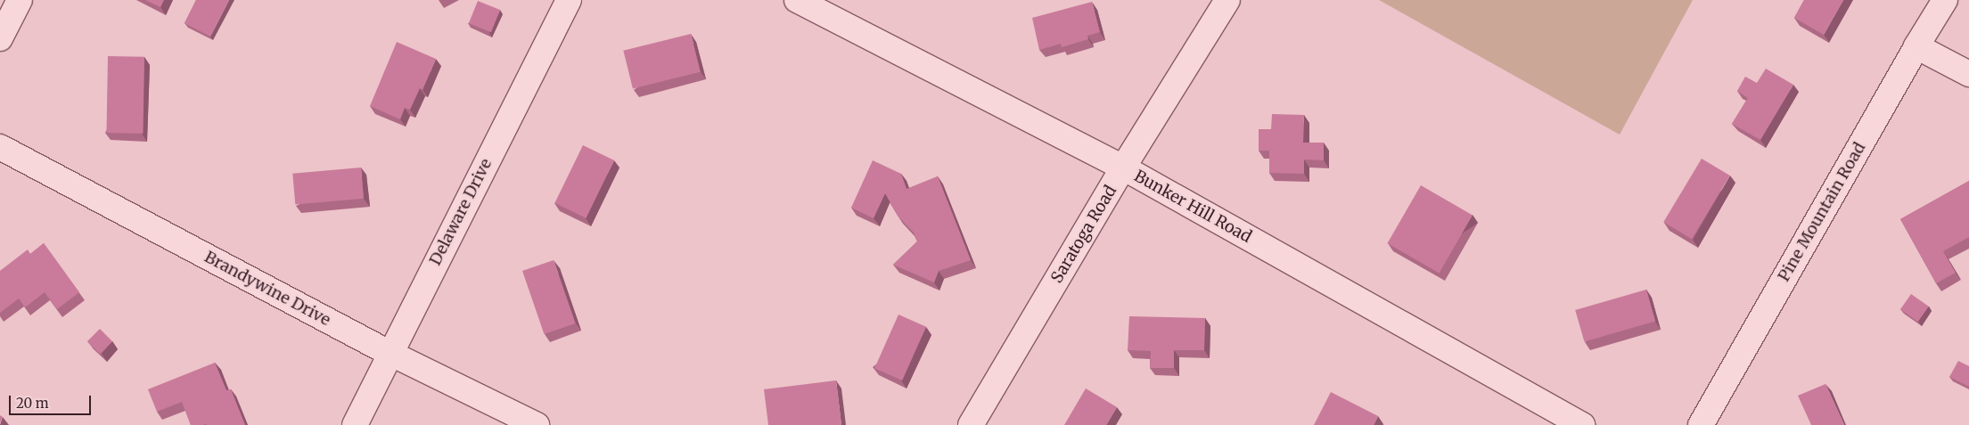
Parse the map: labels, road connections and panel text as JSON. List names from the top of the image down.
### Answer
{
  "streets": {
    "street": [
      "Bunker Hill Road",
      "Delaware Drive",
      "Pine Mountain Road",
      "Saratoga Road",
      "Brandywine Drive"
    ]
  },
  "crossings": [
    ["Bunker Hill Road", "Saratoga Road"],
    ["Delaware Drive", "Brandywine Drive"]
  ],
  "scale_bar": "20 m"
}
